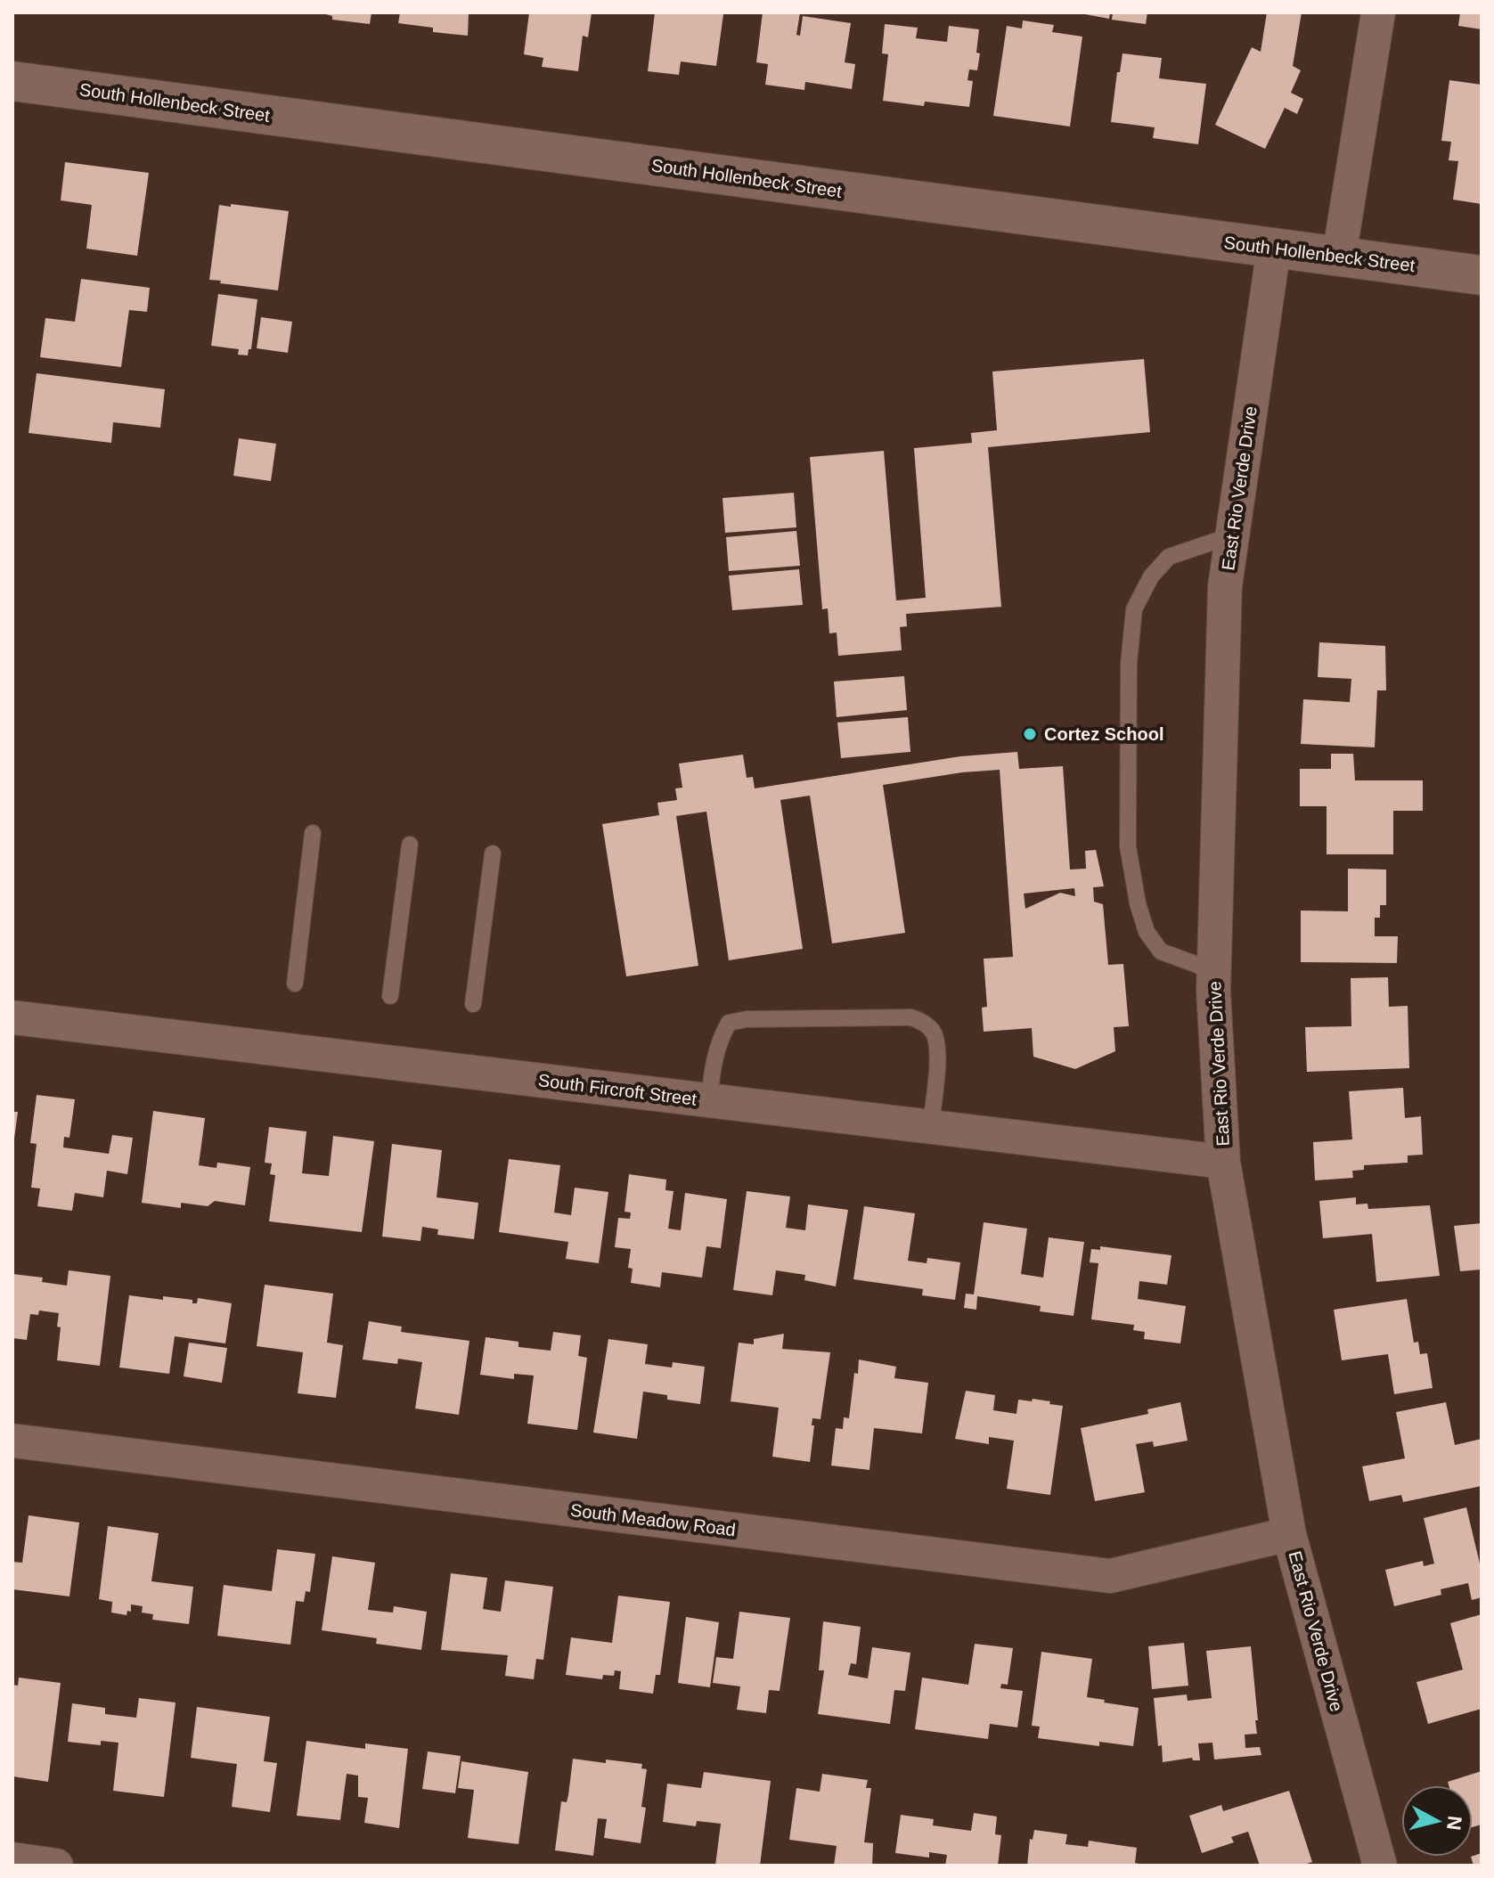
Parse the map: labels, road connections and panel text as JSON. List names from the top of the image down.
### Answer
{
  "streets": {
    "street": [
      "South Hollenbeck Street",
      "East Rio Verde Drive",
      "South Fircroft Street",
      "South Meadow Road"
    ]
  },
  "crossings": [
    ["South Hollenbeck Street", "East Rio Verde Drive"],
    ["East Rio Verde Drive", "South Fircroft Street"],
    ["East Rio Verde Drive", "South Meadow Road"]
  ],
  "places": ["Cortez School"],
  "north": "right"
}
